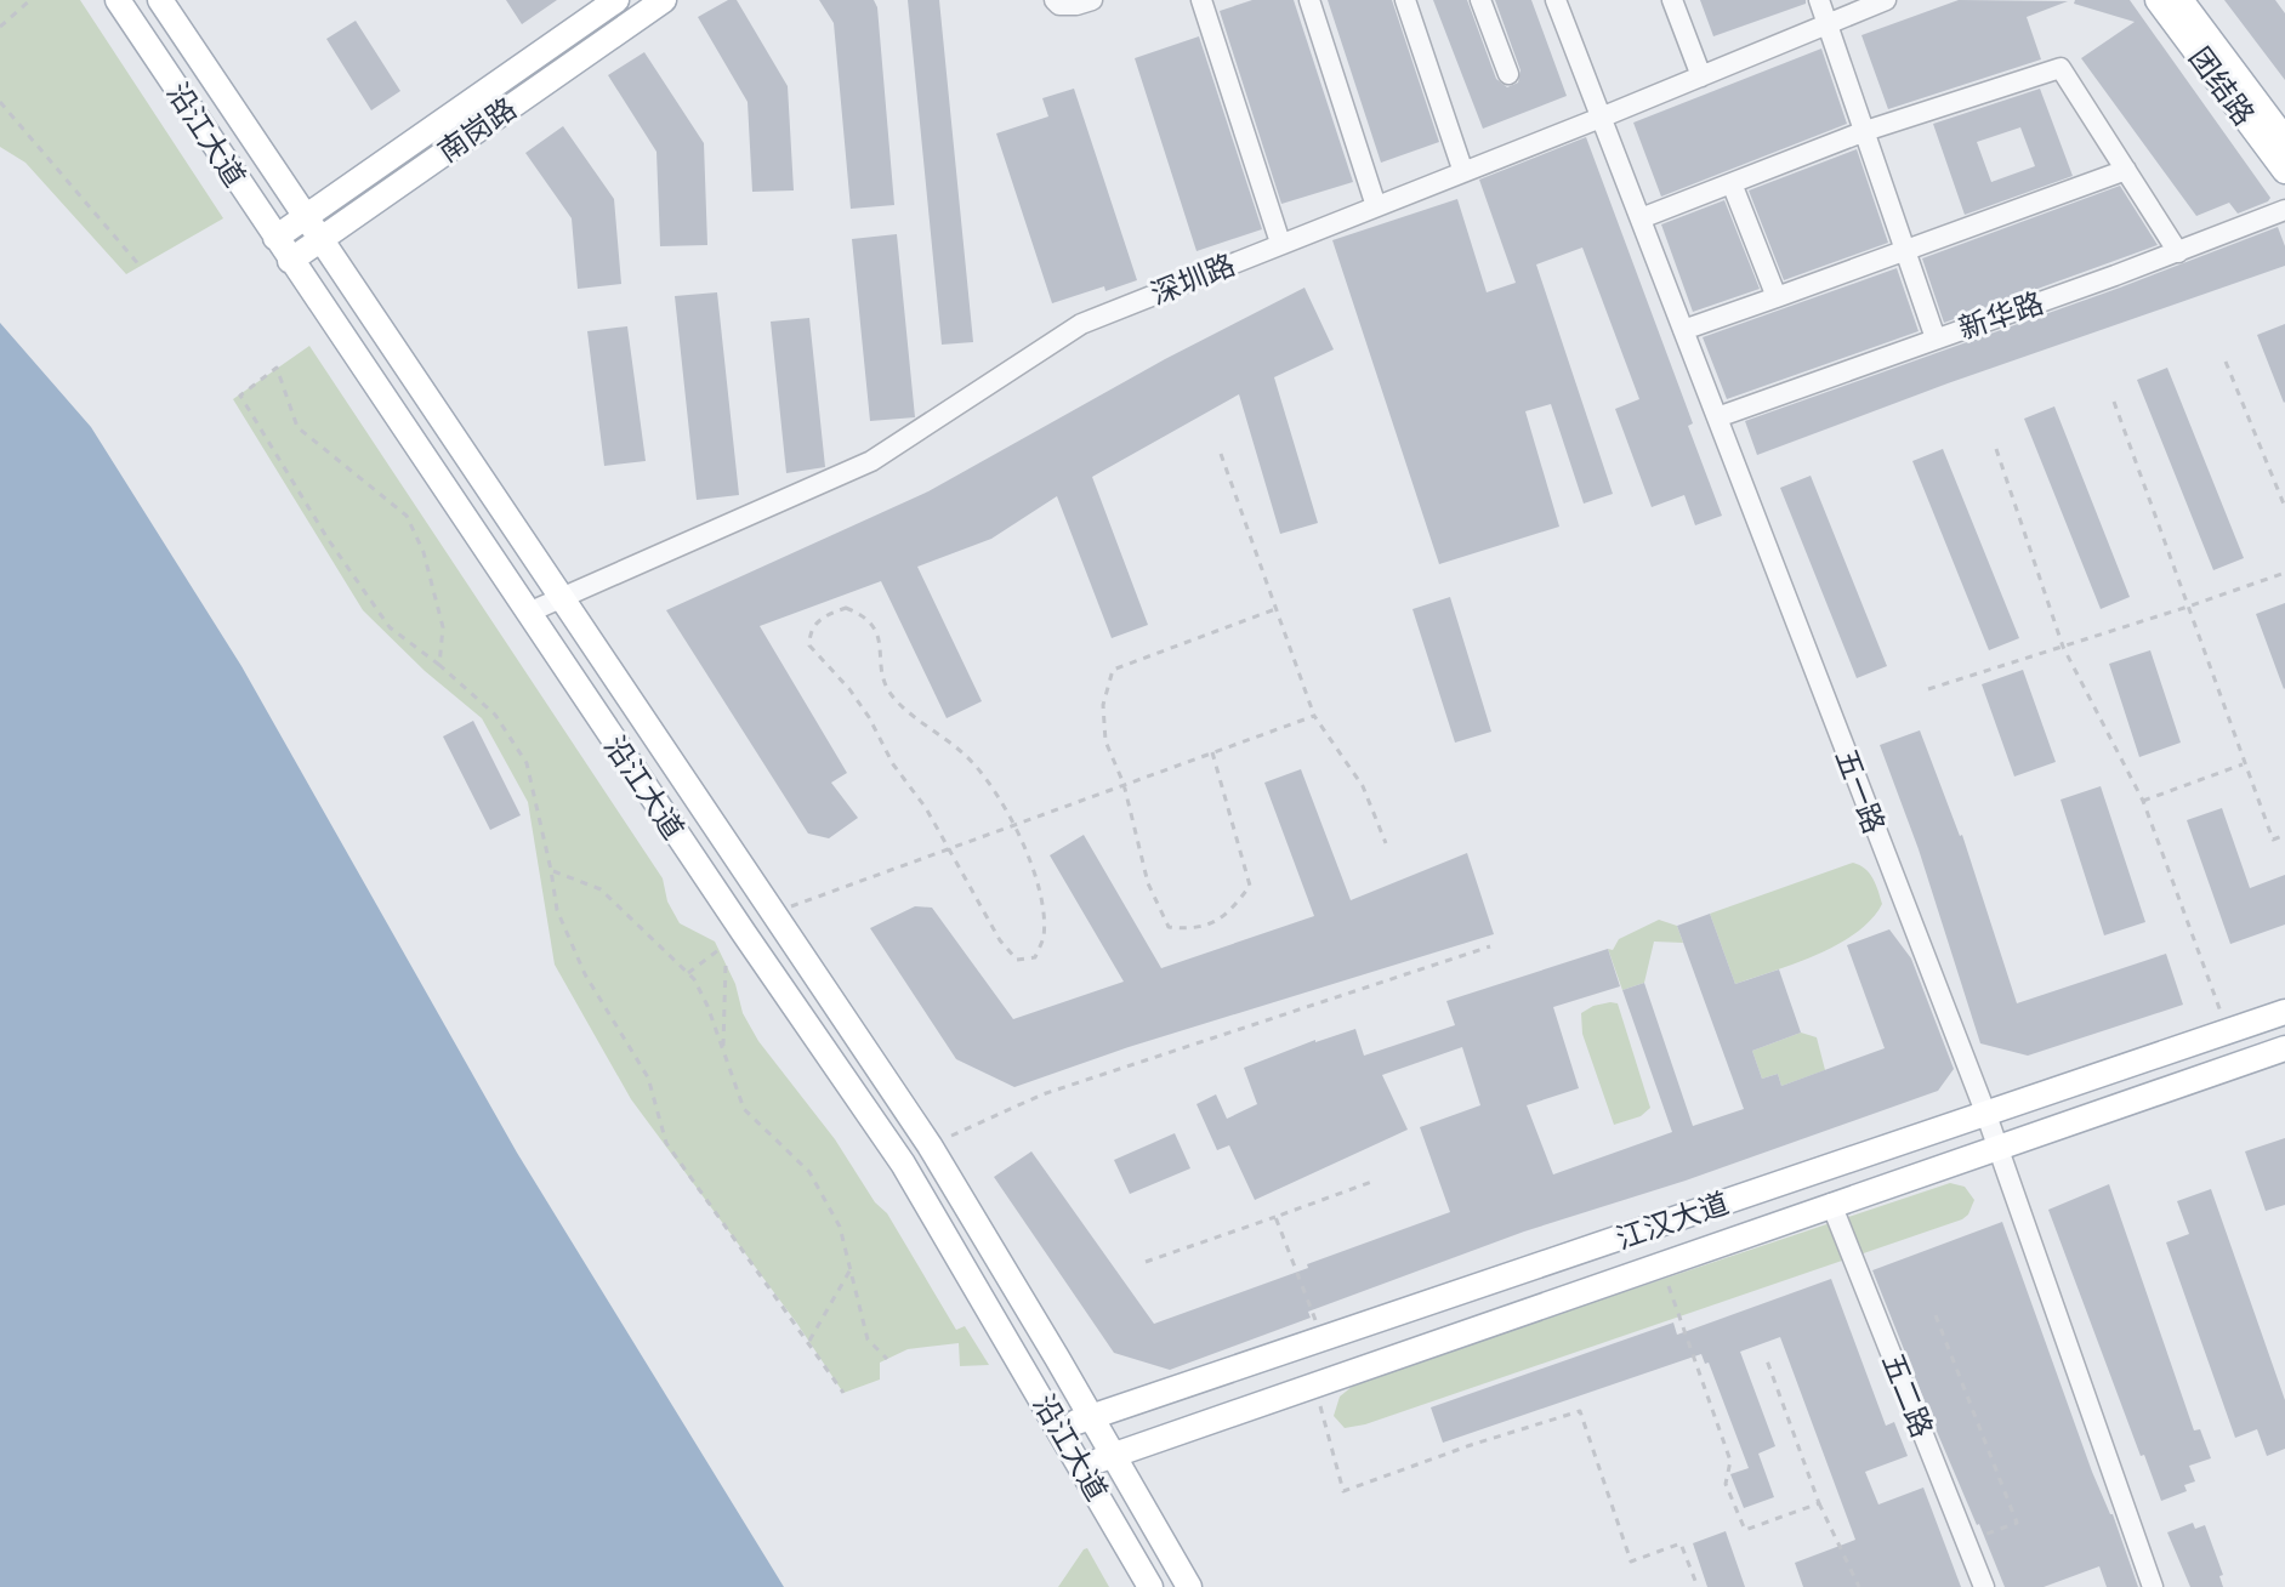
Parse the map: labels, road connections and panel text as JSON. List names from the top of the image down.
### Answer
{
  "streets": {
    "main road": [
      "团结路",
      "南岗路",
      "沿江大道",
      "江汉大道"
    ],
    "street": [
      "深圳路",
      "新华路",
      "五一路",
      "五二路"
    ]
  },
  "crossings": [
    ["南岗路", "沿江大道"],
    ["沿江大道", "深圳路"],
    ["沿江大道", "江汉大道"],
    ["深圳路", "五一路"],
    ["新华路", "五一路"],
    ["五一路", "江汉大道"],
    ["江汉大道", "五二路"]
  ]
}
